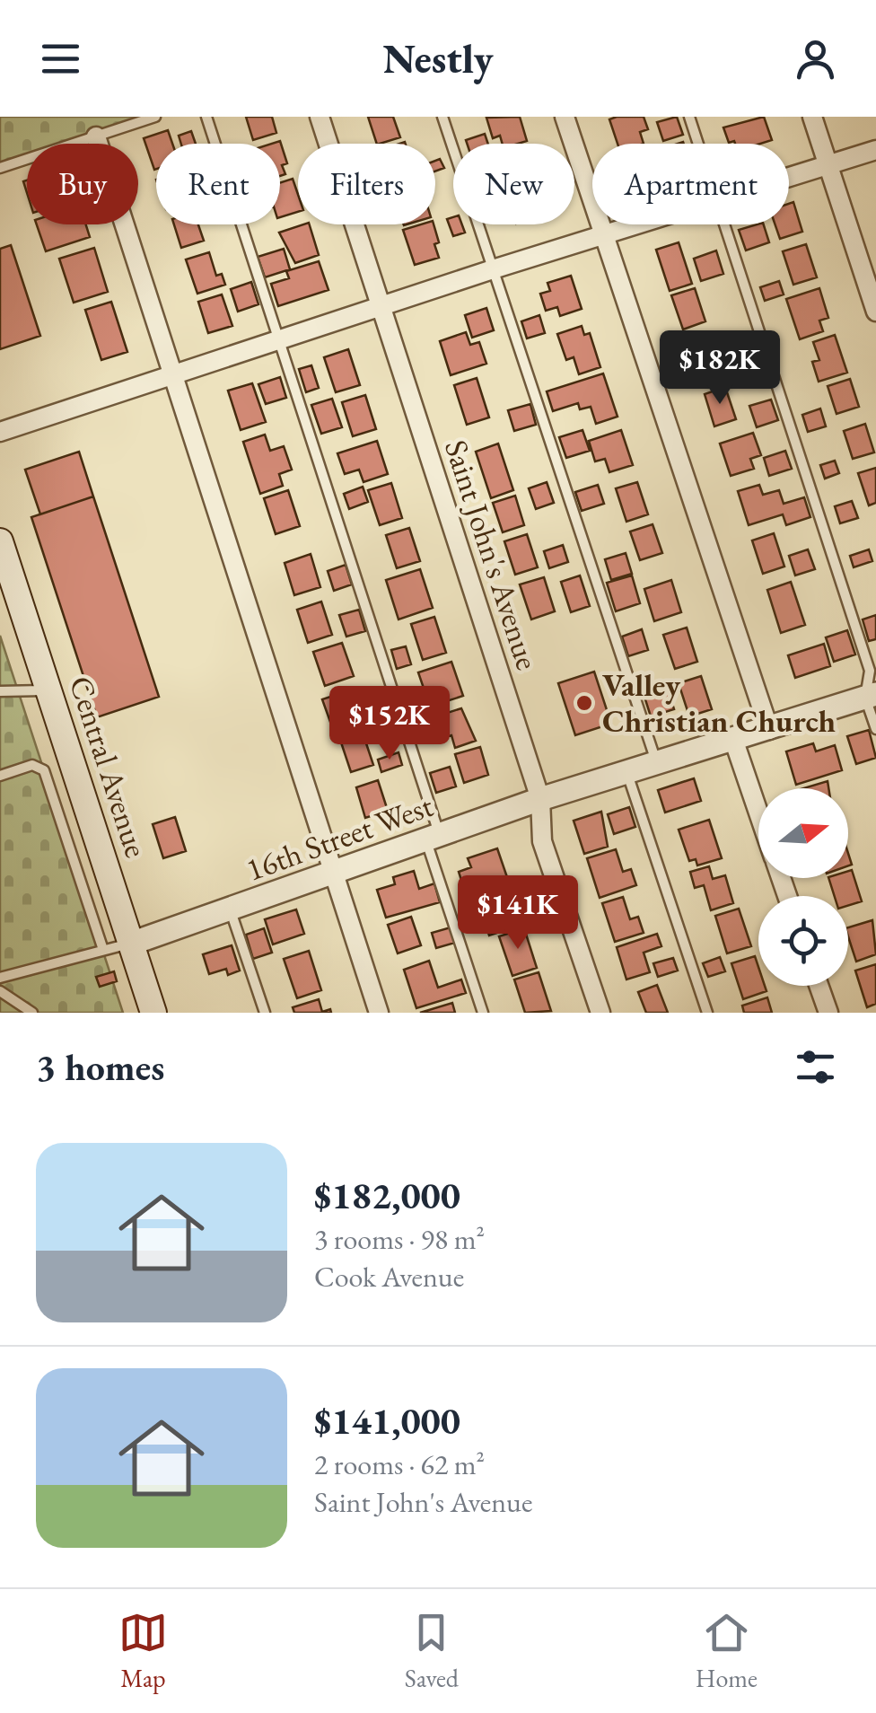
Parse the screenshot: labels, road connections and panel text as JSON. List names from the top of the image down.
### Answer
{
  "streets": {
    "main road": ["Central Avenue"],
    "street": ["Saint John's Avenue", "16th Street West"]
  },
  "crossings": [
    ["Saint John's Avenue", "16th Street West"],
    ["Central Avenue", "16th Street West"]
  ],
  "places": ["Valley Christian Church"],
  "north": "right",
  "page": {
    "header": "Nestly",
    "chip": [
      "Buy",
      "Rent",
      "Filters",
      "New",
      "Apartment"
    ],
    "price": ["$182K", "$152K", "$141K"],
    "heading": "3 homes",
    "list": [
      {
        "name": "$182,000",
        "note": "3 rooms · 98 m² · Cook Avenue"
      },
      {
        "name": "$141,000",
        "note": "2 rooms · 62 m² · Saint John's Avenue"
      }
    ],
    "tabs": ["Map", "Saved", "Home"]
  }
}
